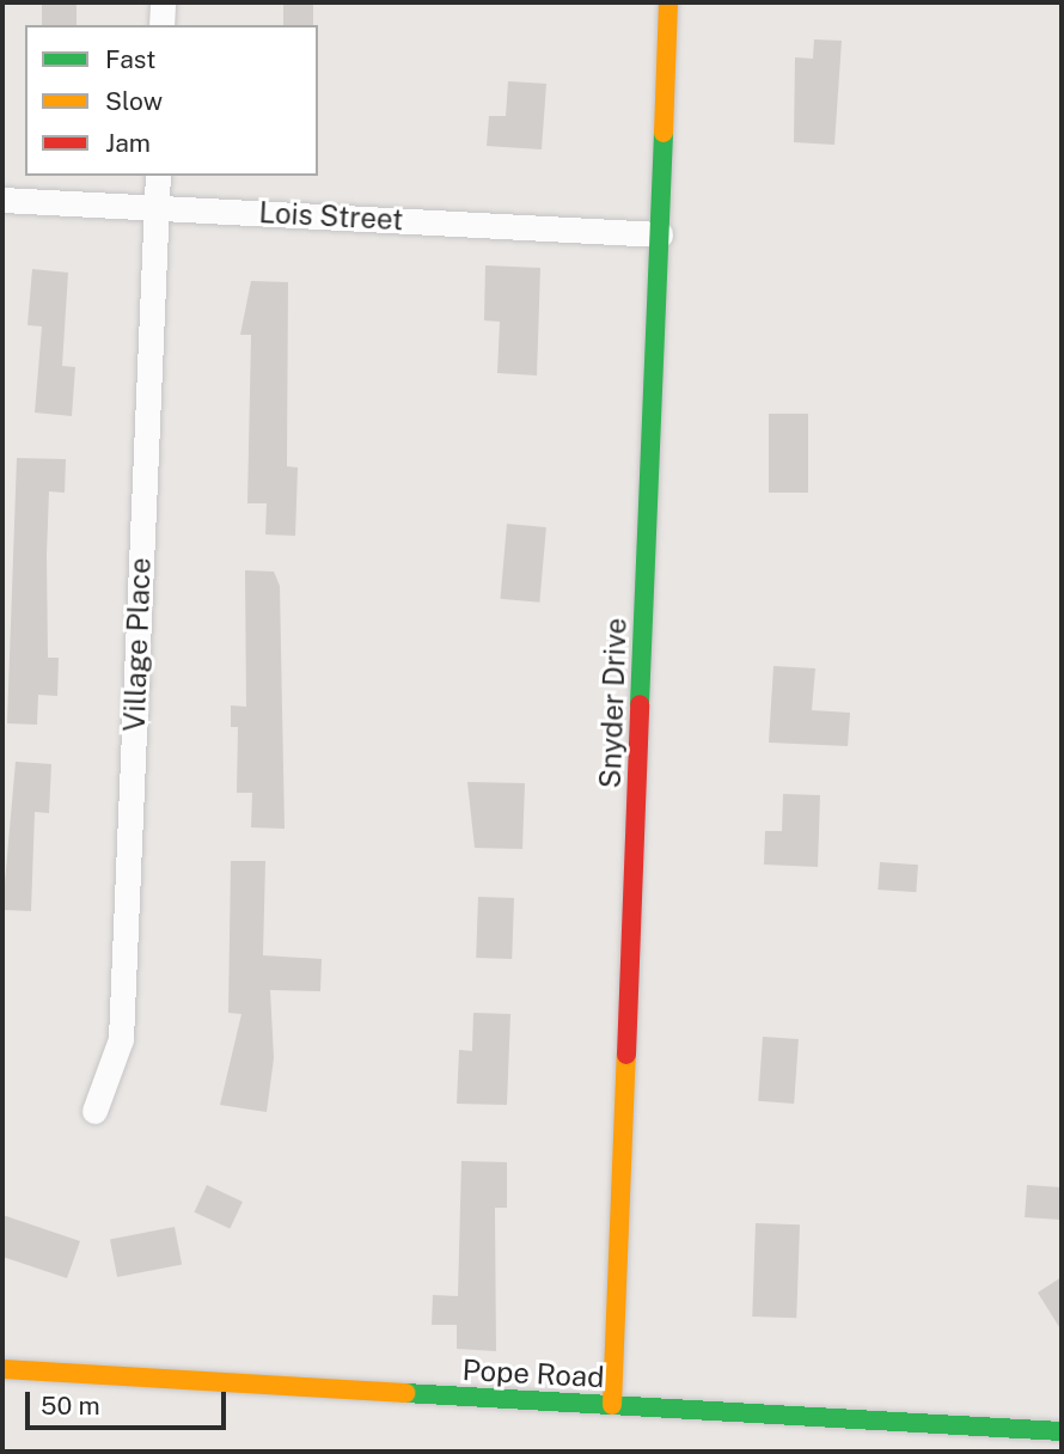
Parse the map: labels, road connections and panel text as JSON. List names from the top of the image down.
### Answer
{
  "streets": {
    "street": [
      "Lois Street",
      "Village Place",
      "Snyder Drive",
      "Pope Road"
    ]
  },
  "crossings": [
    ["Lois Street", "Village Place"],
    ["Lois Street", "Snyder Drive"],
    ["Snyder Drive", "Pope Road"]
  ],
  "legend": ["Fast", "Slow", "Jam"],
  "scale_bar": "50 m"
}
